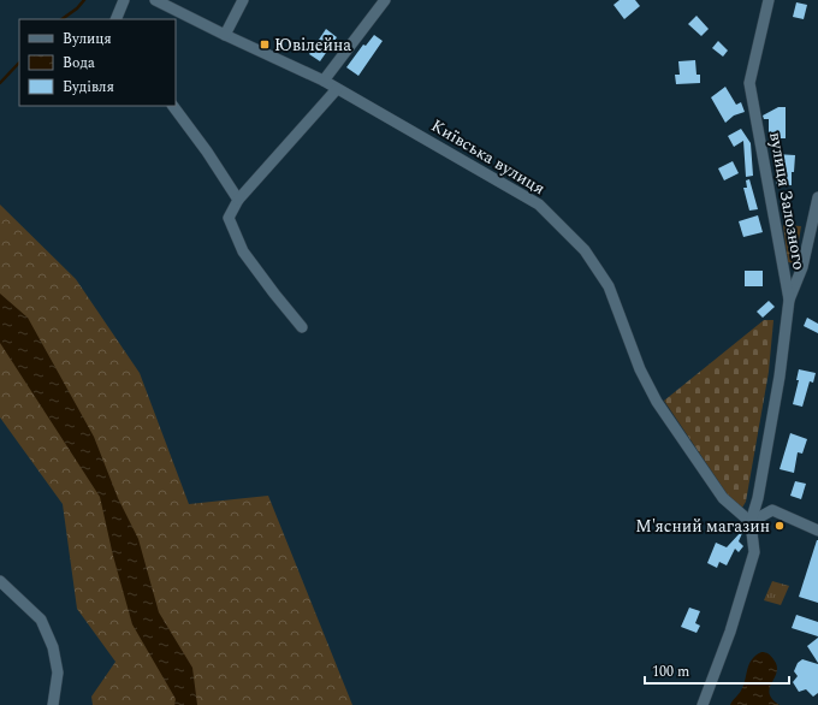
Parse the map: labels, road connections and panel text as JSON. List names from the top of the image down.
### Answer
{
  "streets": {
    "street": ["Київська вулиця", "вулиця Залозного"]
  },
  "crossings": [
    ["Київська вулиця", "вулиця Залозного"]
  ],
  "places": {
    "transit": ["Ювілейна"],
    "other": ["М'ясний магазин"]
  },
  "legend": ["Вулиця", "Вода", "Будівля"],
  "scale_bar": "100 m"
}
